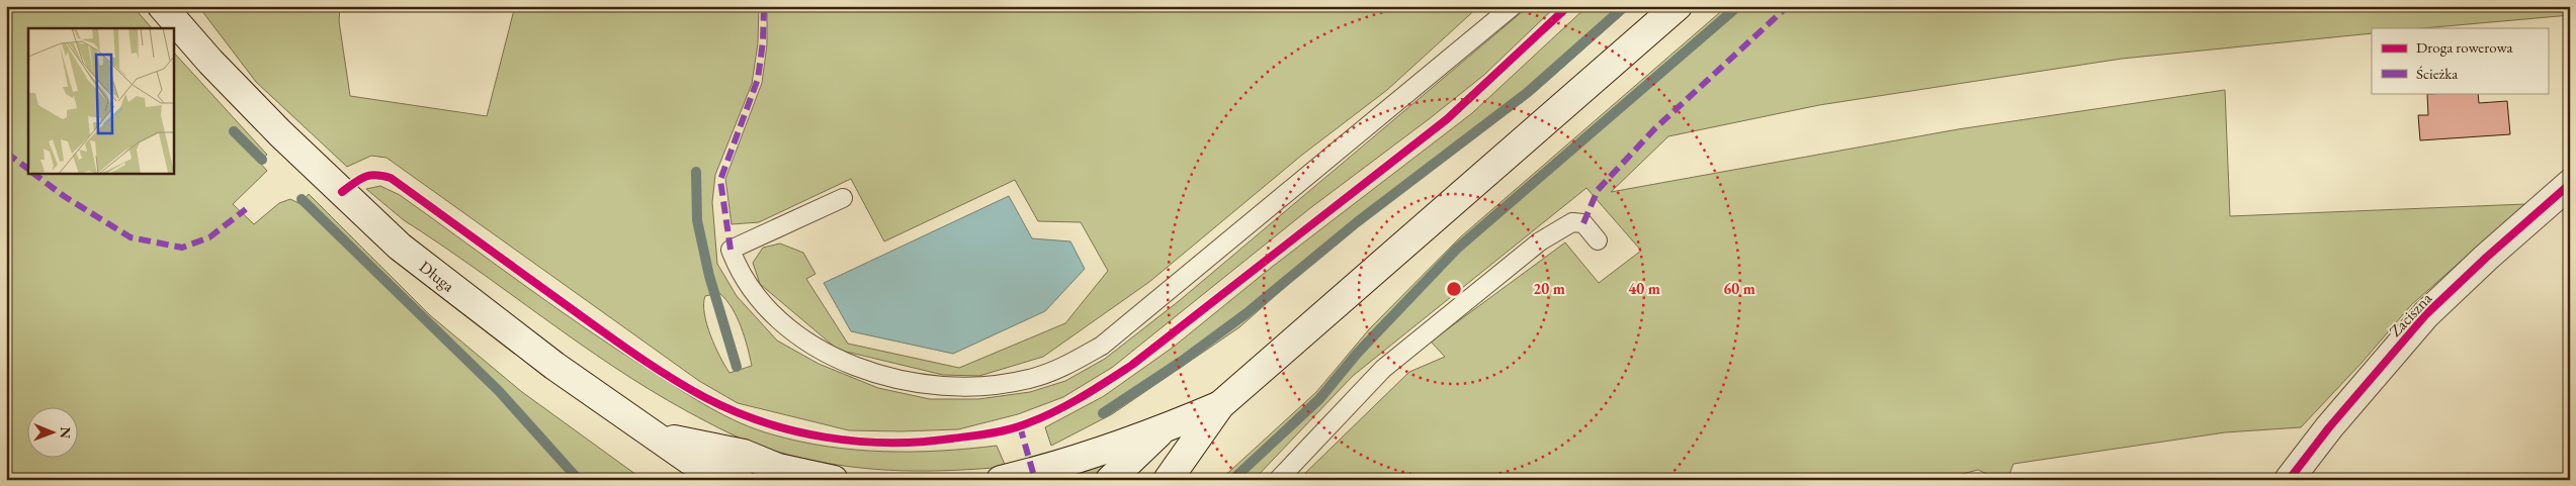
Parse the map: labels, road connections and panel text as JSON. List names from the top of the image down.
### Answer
{
  "streets": {
    "main road": ["Długa", "Zaciszna"]
  },
  "legend": ["Droga rowerowa", "Ścieżka"],
  "north": "right",
  "rings": ["20 m", "40 m", "60 m"]
}
